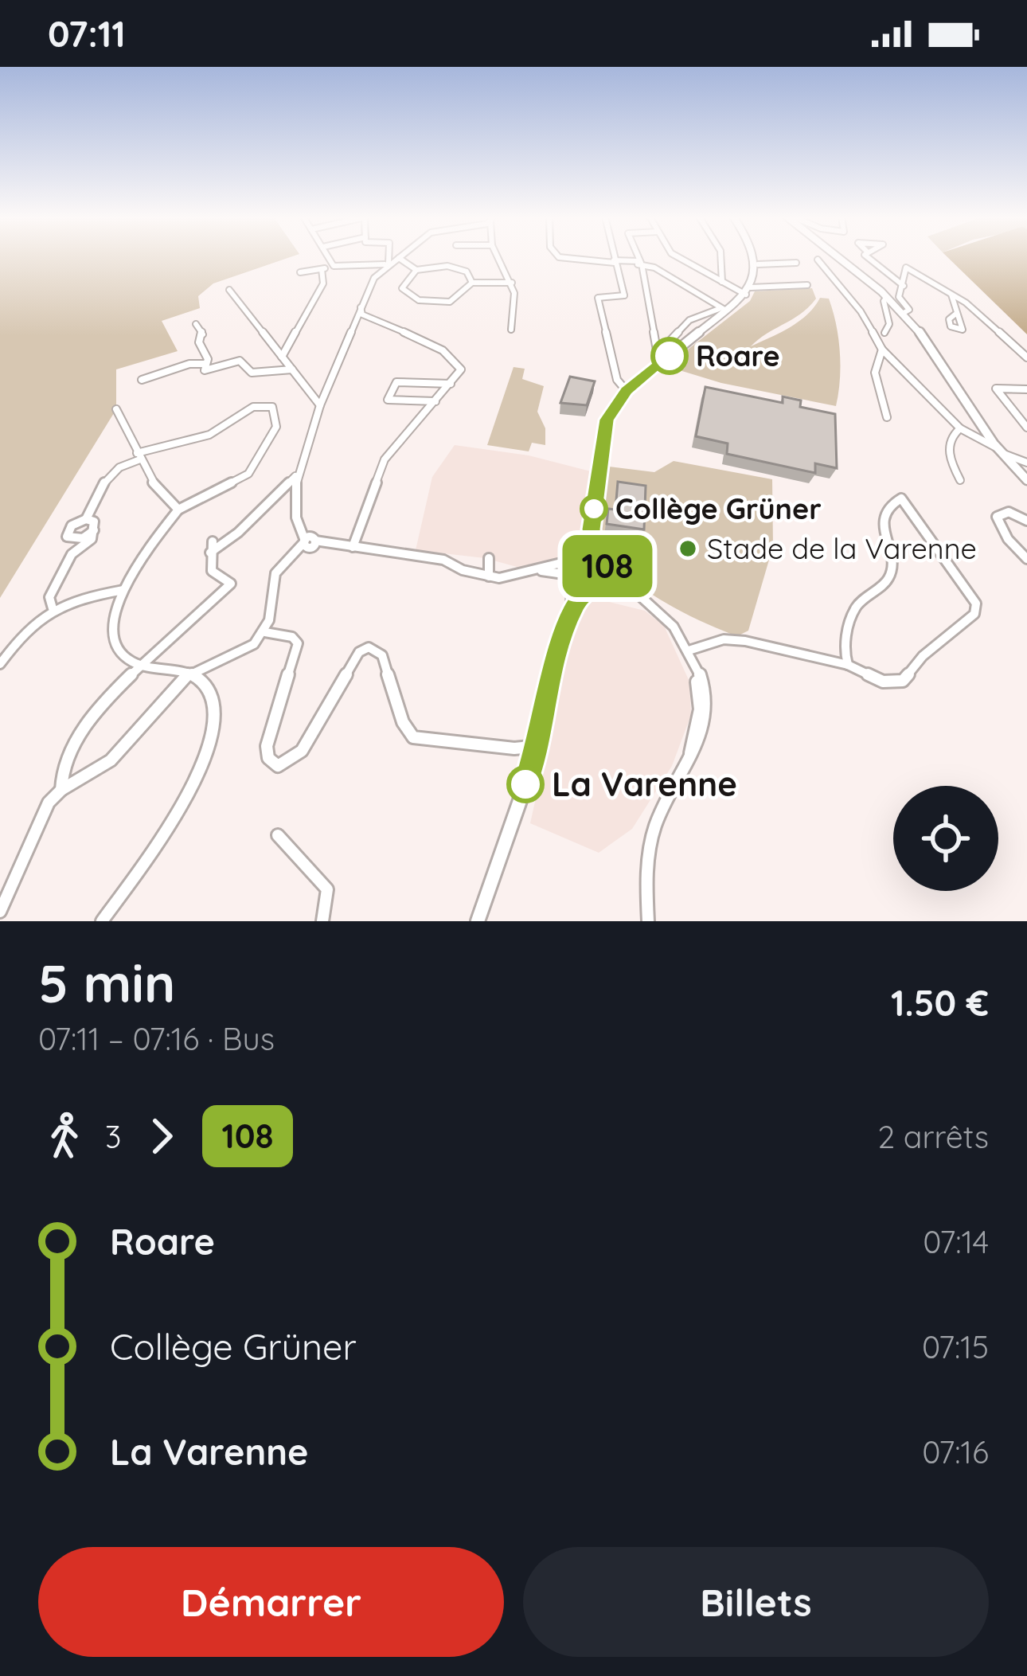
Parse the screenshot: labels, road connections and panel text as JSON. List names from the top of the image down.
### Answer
{
  "places": [
    "Roare",
    "Collège Grüner",
    "Stade de la Varenne",
    "La Varenne"
  ],
  "lines": ["bus line 108"],
  "page": {
    "status": "07:11",
    "on_map": "108",
    "heading": ["5 min", "07:11 – 07:16 · Bus", "1.50 €"],
    "legs": ["3", "108", "2 arrêts"],
    "list": [
      {
        "name": "Roare",
        "value": "07:14"
      },
      {
        "name": "Collège Grüner",
        "value": "07:15"
      },
      {
        "name": "La Varenne",
        "value": "07:16"
      }
    ],
    "buttons": ["Démarrer", "Billets"]
  }
}
